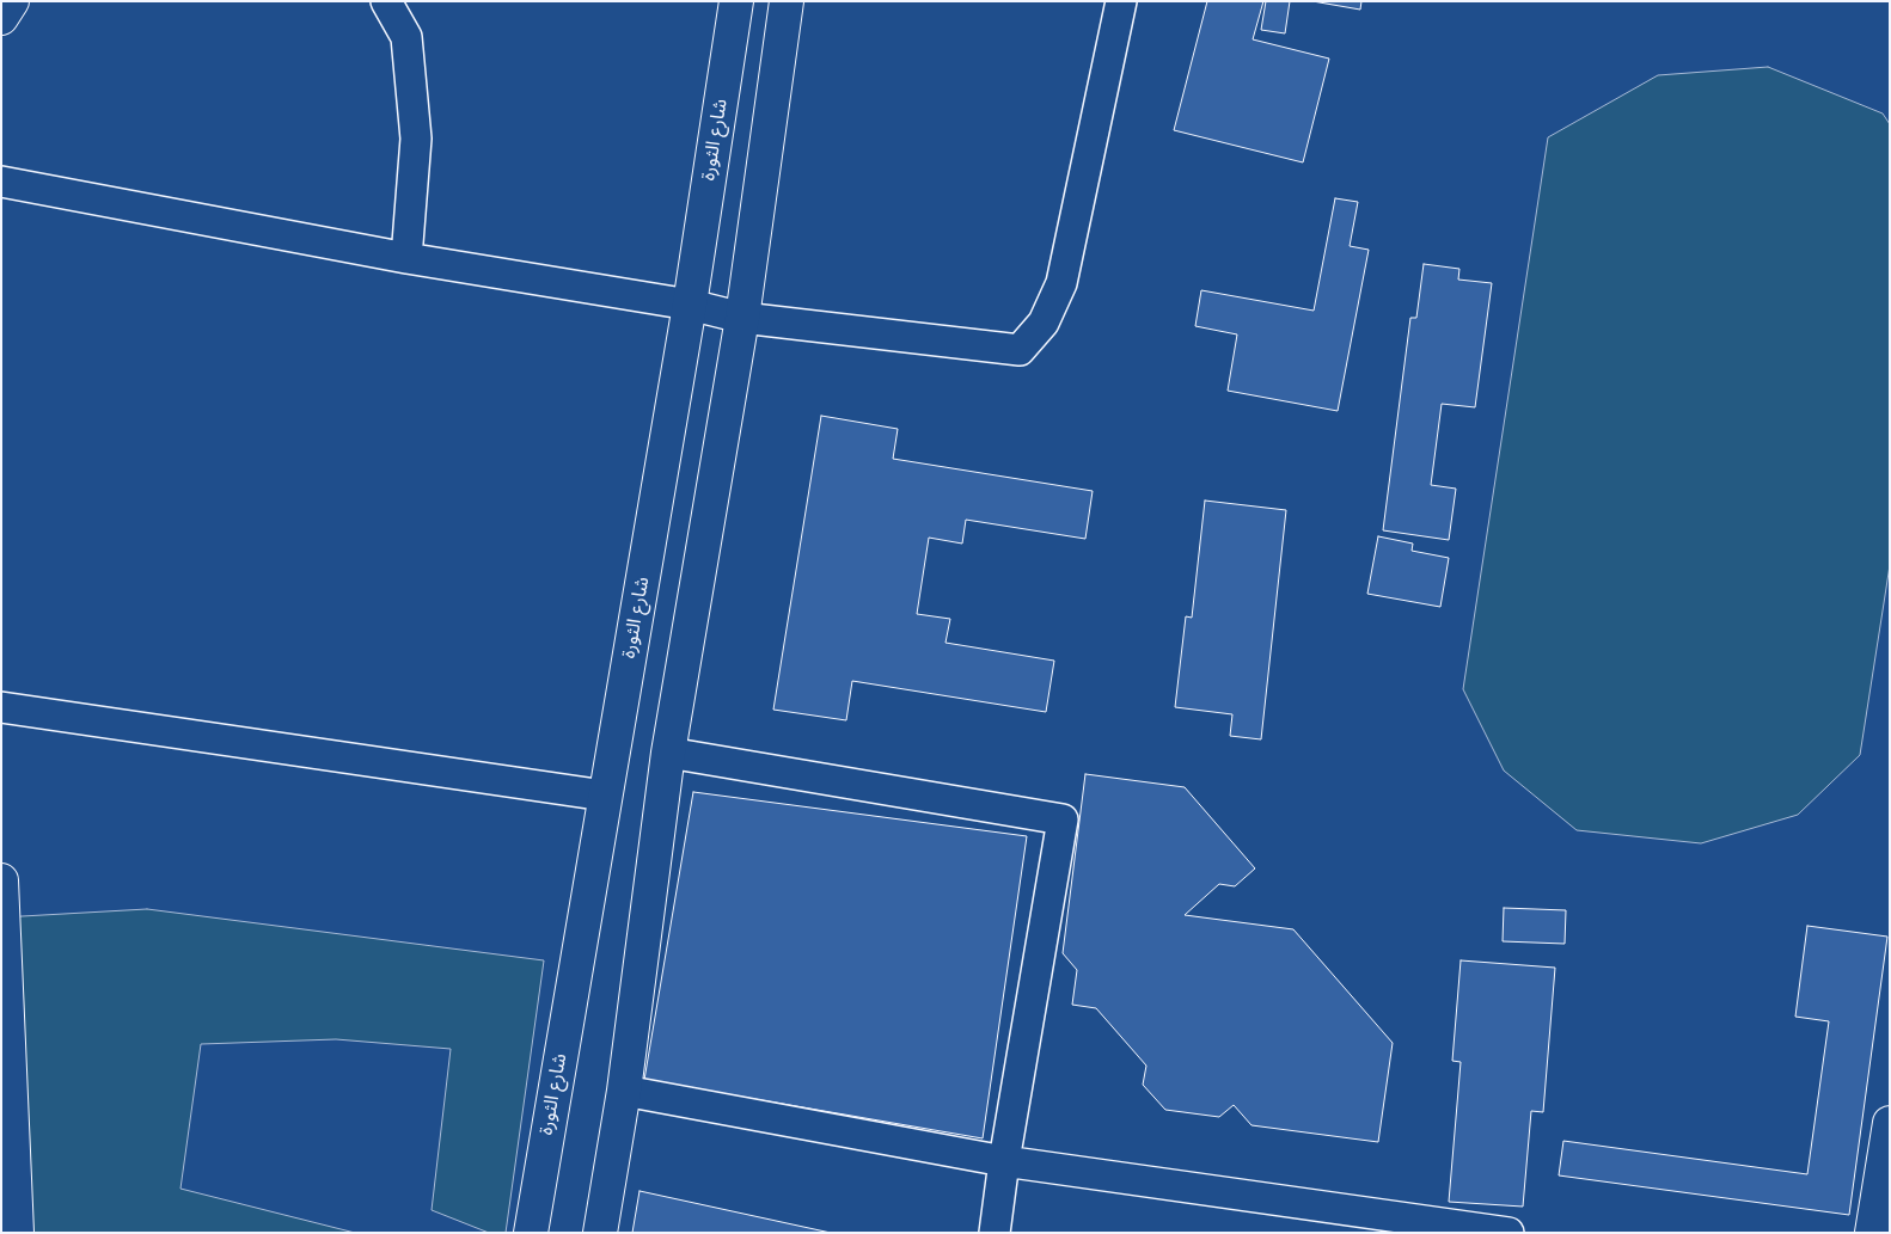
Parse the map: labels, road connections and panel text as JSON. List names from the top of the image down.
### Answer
{
  "streets": {
    "main road": ["شارع الثورة"]
  }
}
